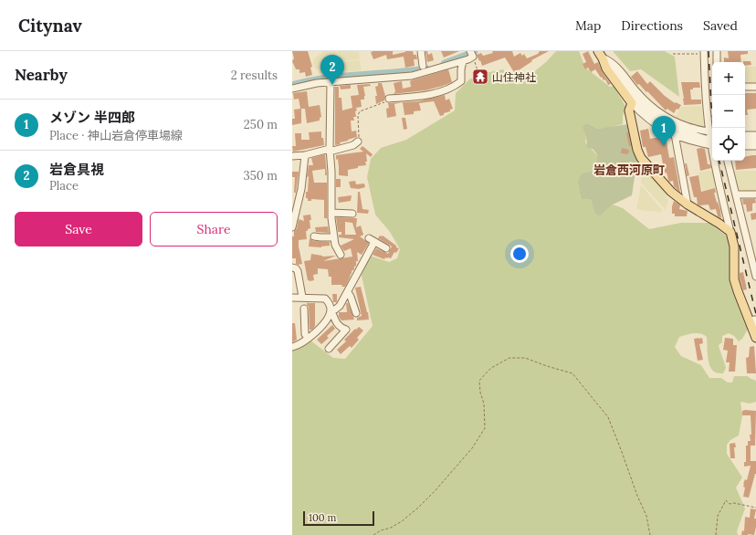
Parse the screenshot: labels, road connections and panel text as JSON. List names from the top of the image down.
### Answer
{
  "districts": ["岩倉西河原町"],
  "places": {
    "temple": ["山住神社"]
  },
  "scale_bar": "100 m",
  "page": {
    "header": "Citynav",
    "nav": ["Map", "Directions", "Saved"],
    "heading": ["Nearby", "2 results"],
    "pins": ["2", "1"],
    "map_buttons": ["+", "−"],
    "list": [
      {
        "mark": "1",
        "name": "メゾン 半四郎",
        "note": "Place · 神山岩倉停車場線",
        "value": "250 m"
      },
      {
        "mark": "2",
        "name": "岩倉具視",
        "note": "Place",
        "value": "350 m"
      }
    ],
    "buttons": ["Save", "Share"],
    "scale": "100 m"
  }
}
